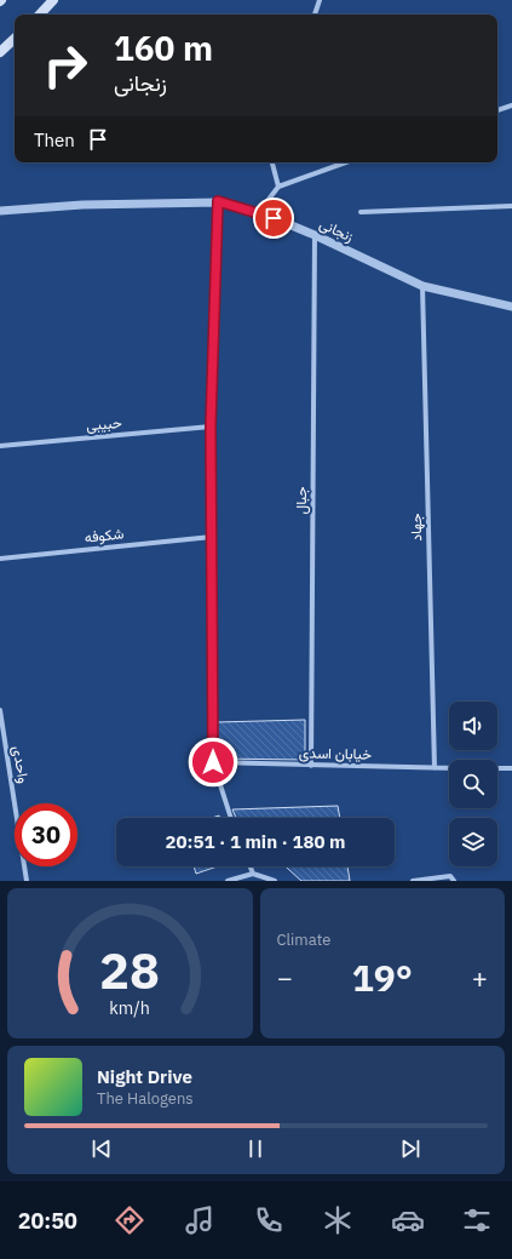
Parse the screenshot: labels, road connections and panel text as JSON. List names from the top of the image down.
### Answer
{
  "streets": {
    "street": [
      "زنجانی",
      "حبیبی",
      "جبال",
      "جهاد",
      "شکوفه",
      "خیابان اسدی",
      "واحدی"
    ]
  },
  "crossings": [
    ["زنجانی", "جبال"],
    ["زنجانی", "جهاد"],
    ["جبال", "خیابان اسدی"],
    ["جهاد", "خیابان اسدی"]
  ],
  "page": {
    "turn": ["160 m", "زنجانی"],
    "then": "Then",
    "limit": "30",
    "trip": "20:51 · 1 min · 180 m",
    "tile": "Climate",
    "heat": ["−", "19°", "+"],
    "song": ["Night Drive", "The Halogens"],
    "tabs": "20:50",
    "gauge": ["28", "km/h"]
  }
}
